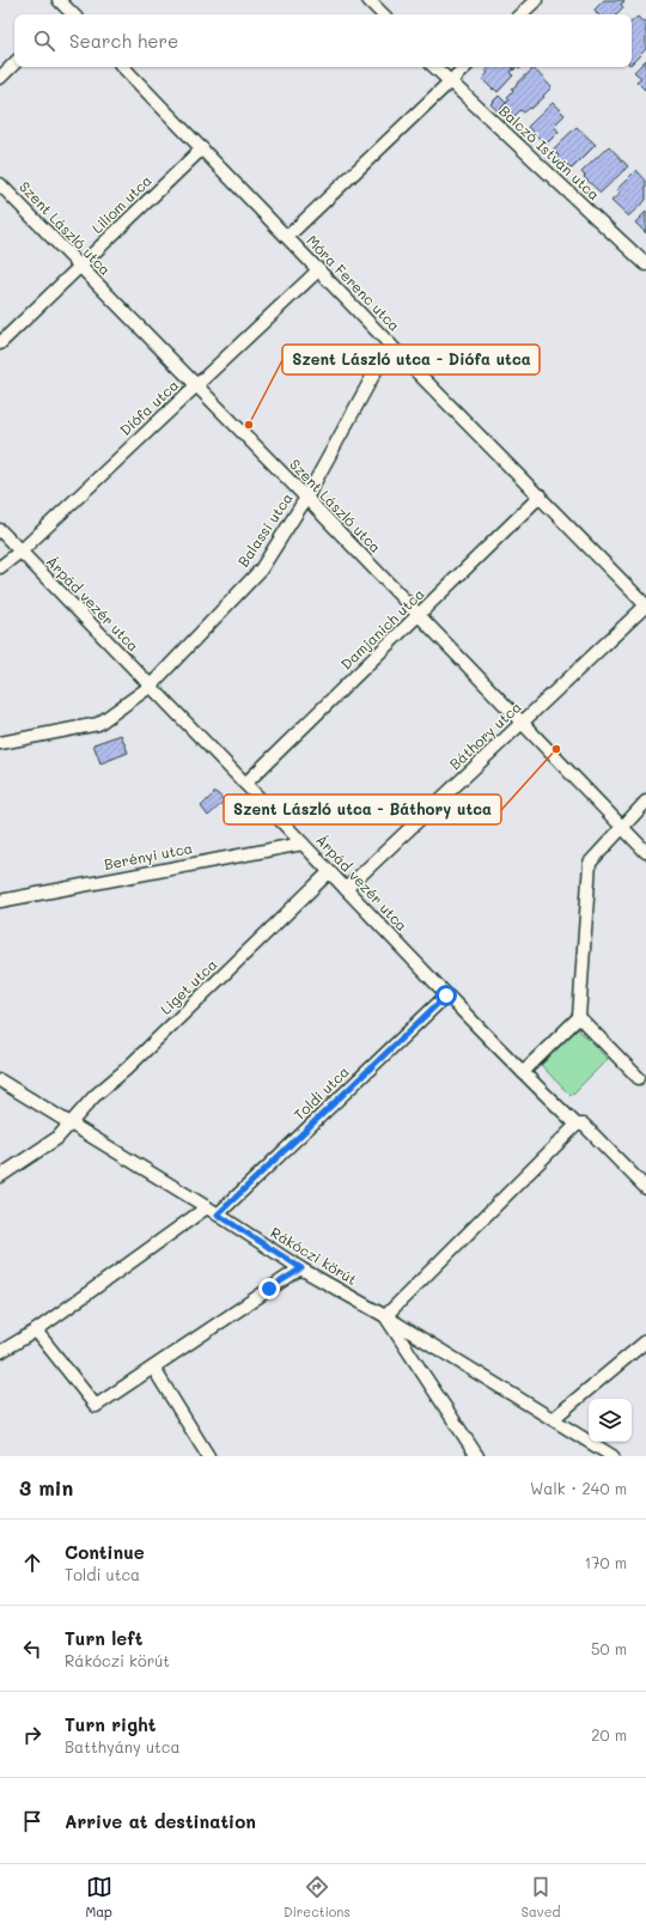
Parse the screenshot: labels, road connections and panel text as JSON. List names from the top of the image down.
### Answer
{
  "streets": {
    "street": [
      "Balczó István utca",
      "Liliom utca",
      "Szent László utca",
      "Móra Ferenc utca",
      "Diófa utca",
      "Balassi utca",
      "Árpád vezér utca",
      "Damjanich utca",
      "Báthory utca",
      "Berényi utca",
      "Liget utca",
      "Toldi utca",
      "Rákóczi körút"
    ]
  },
  "crossings": [
    ["Liliom utca", "Szent László utca"],
    ["Liliom utca", "Móra Ferenc utca"],
    ["Szent László utca", "Diófa utca"],
    ["Szent László utca", "Balassi utca"],
    ["Szent László utca", "Damjanich utca"],
    ["Szent László utca", "Báthory utca"],
    ["Móra Ferenc utca", "Diófa utca"],
    ["Móra Ferenc utca", "Balassi utca"],
    ["Móra Ferenc utca", "Damjanich utca"],
    ["Móra Ferenc utca", "Báthory utca"],
    ["Diófa utca", "Árpád vezér utca"],
    ["Balassi utca", "Árpád vezér utca"],
    ["Árpád vezér utca", "Damjanich utca"],
    ["Árpád vezér utca", "Báthory utca"],
    ["Árpád vezér utca", "Berényi utca"],
    ["Árpád vezér utca", "Liget utca"],
    ["Árpád vezér utca", "Toldi utca"],
    ["Liget utca", "Rákóczi körút"],
    ["Toldi utca", "Rákóczi körút"]
  ],
  "places": ["Szent László utca - Diófa utca", "Szent László utca - Báthory utca"],
  "page": {
    "search": "Search here",
    "heading": ["3 min", "Walk · 240 m"],
    "list": [
      ["Continue", "Toldi utca", "170 m"],
      ["Turn left", "Rákóczi körút", "50 m"],
      ["Turn right", "Batthyány utca", "20 m"],
      "Arrive at destination"
    ],
    "nav": ["Map", "Directions", "Saved"]
  }
}
